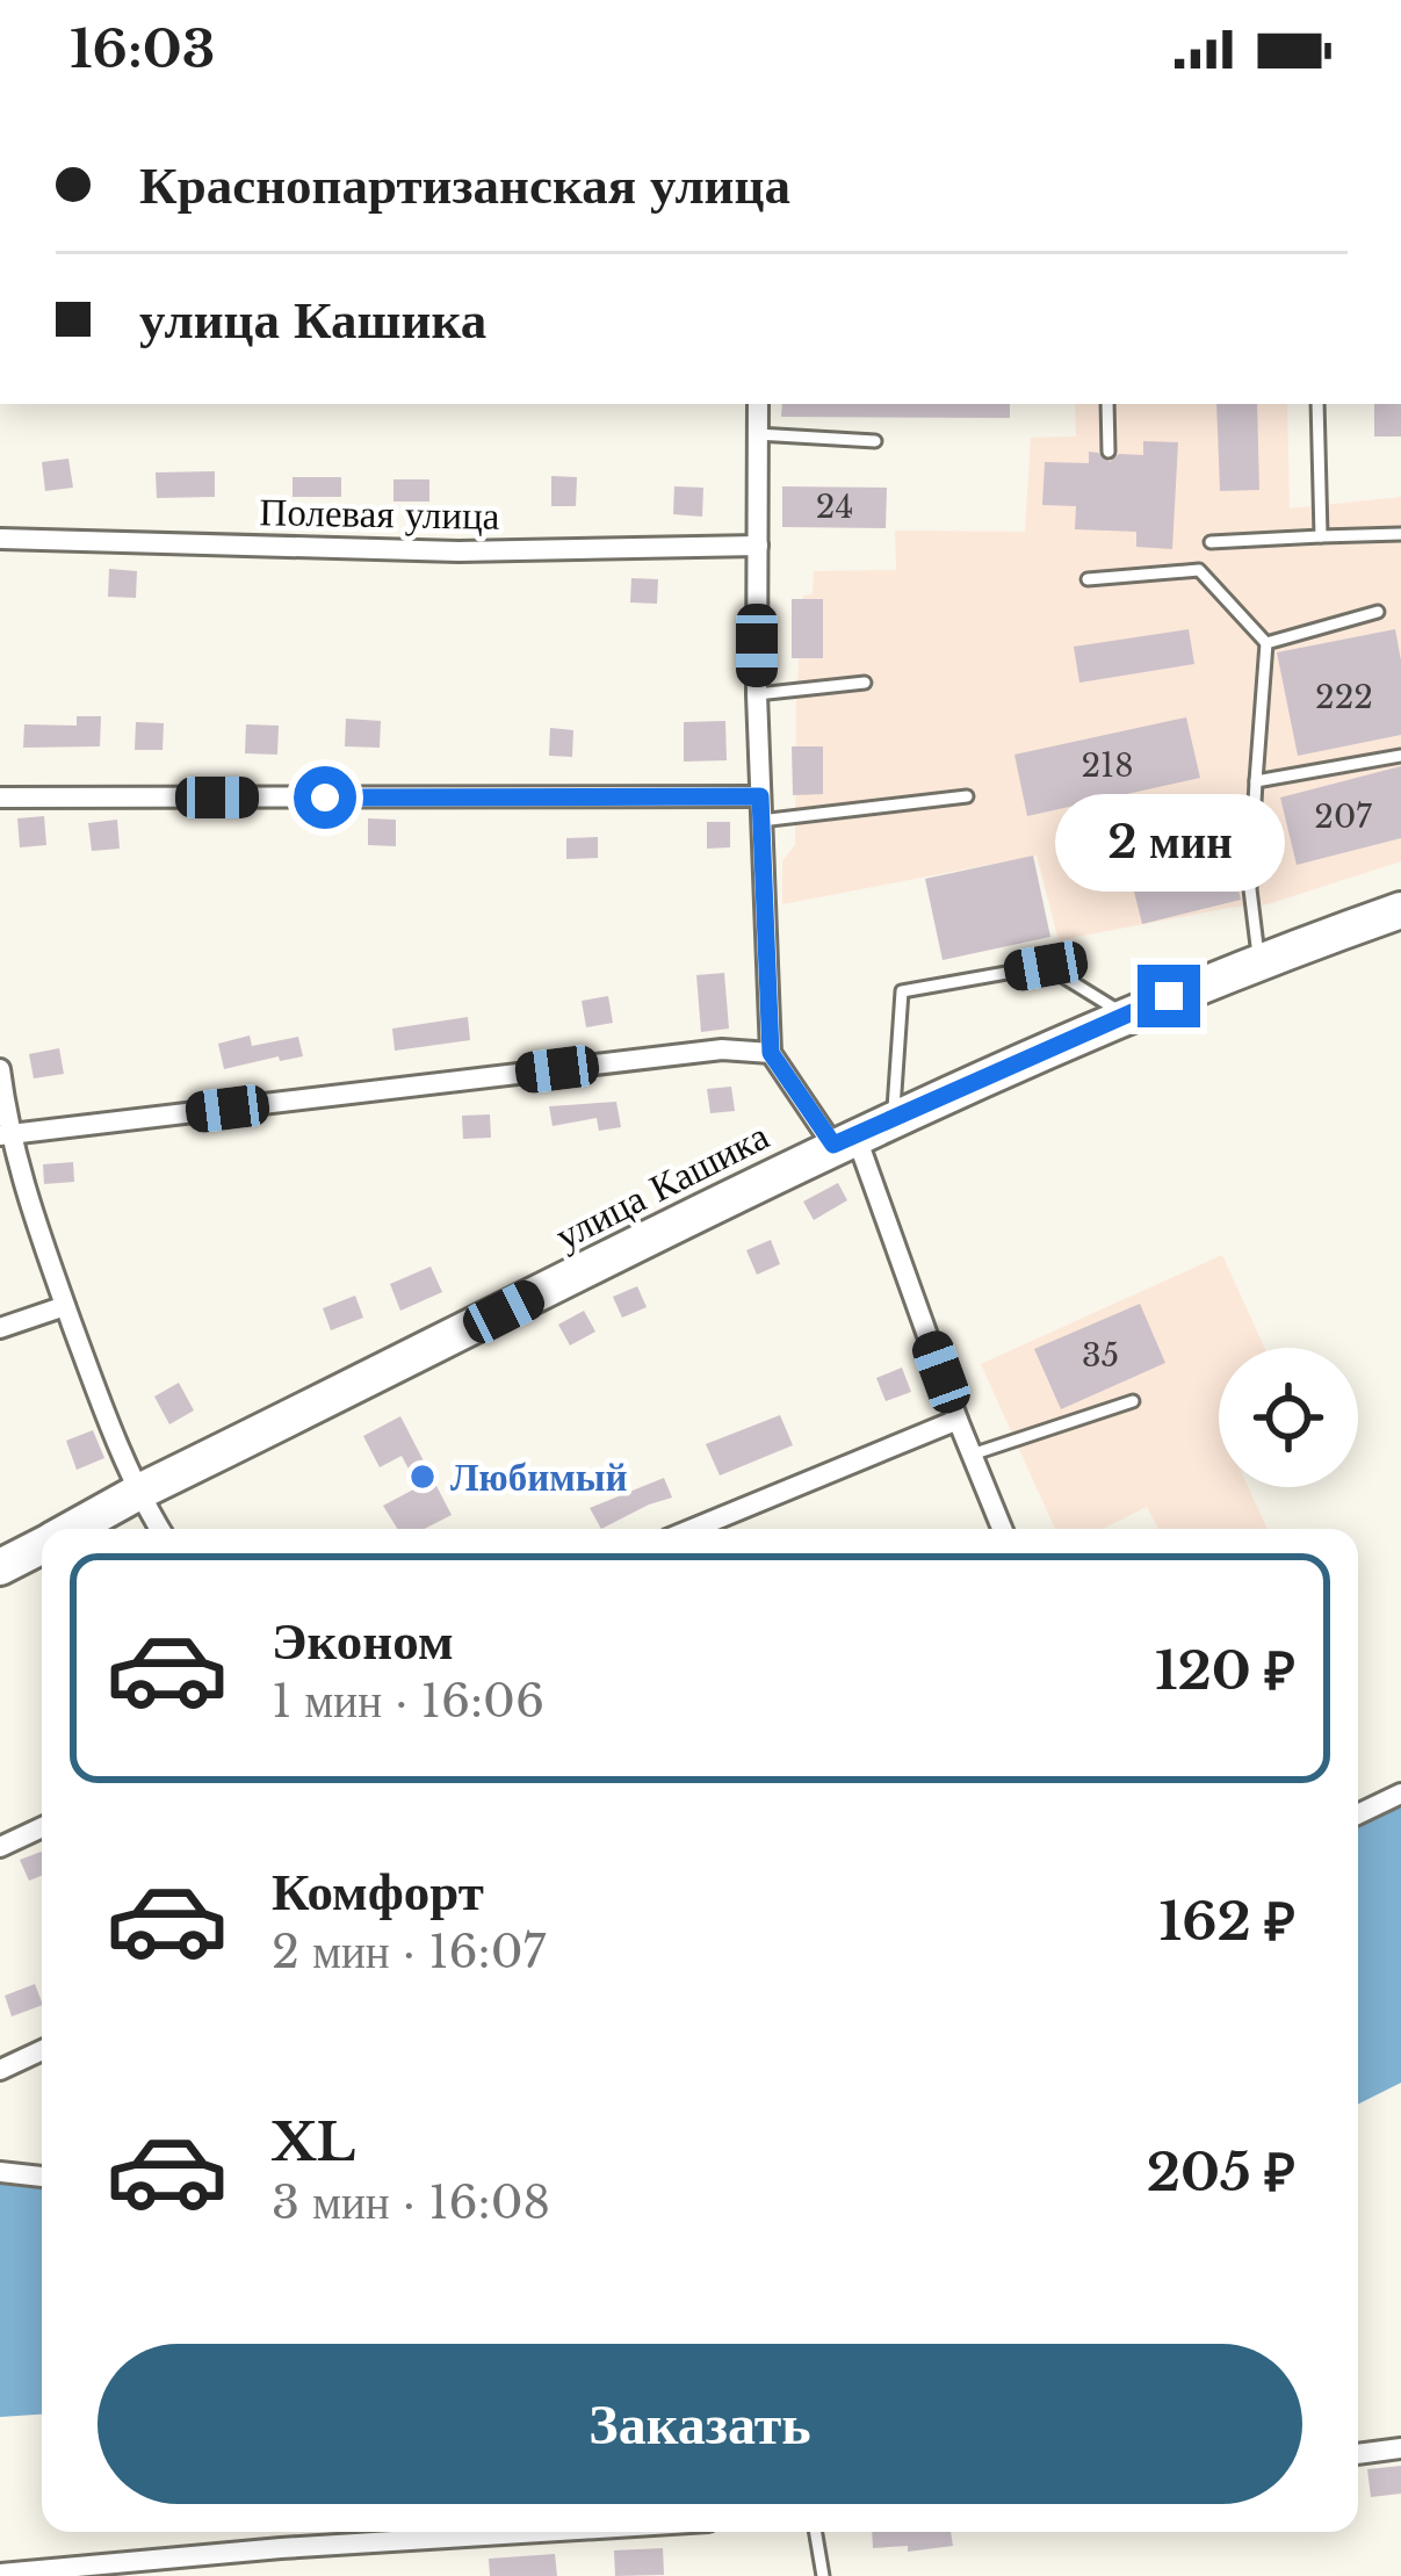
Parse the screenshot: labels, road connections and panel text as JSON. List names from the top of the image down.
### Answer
{
  "streets": {
    "highway": ["улица Кашика"],
    "street": ["Полевая улица"]
  },
  "places": ["Любимый"],
  "house_numbers": [
    "24",
    "222",
    "218",
    "207",
    "35"
  ],
  "page": {
    "status": "16:03",
    "banner": ["Краснопартизанская улица", "улица Кашика"],
    "bubble": "2 мин",
    "list": [
      {
        "name": "Эконом",
        "note": "1 мин · 16:06",
        "value": "120 ₽"
      },
      {
        "name": "Комфорт",
        "note": "2 мин · 16:07",
        "value": "162 ₽"
      },
      {
        "name": "XL",
        "note": "3 мин · 16:08",
        "value": "205 ₽"
      }
    ],
    "buttons": "Заказать"
  }
}
